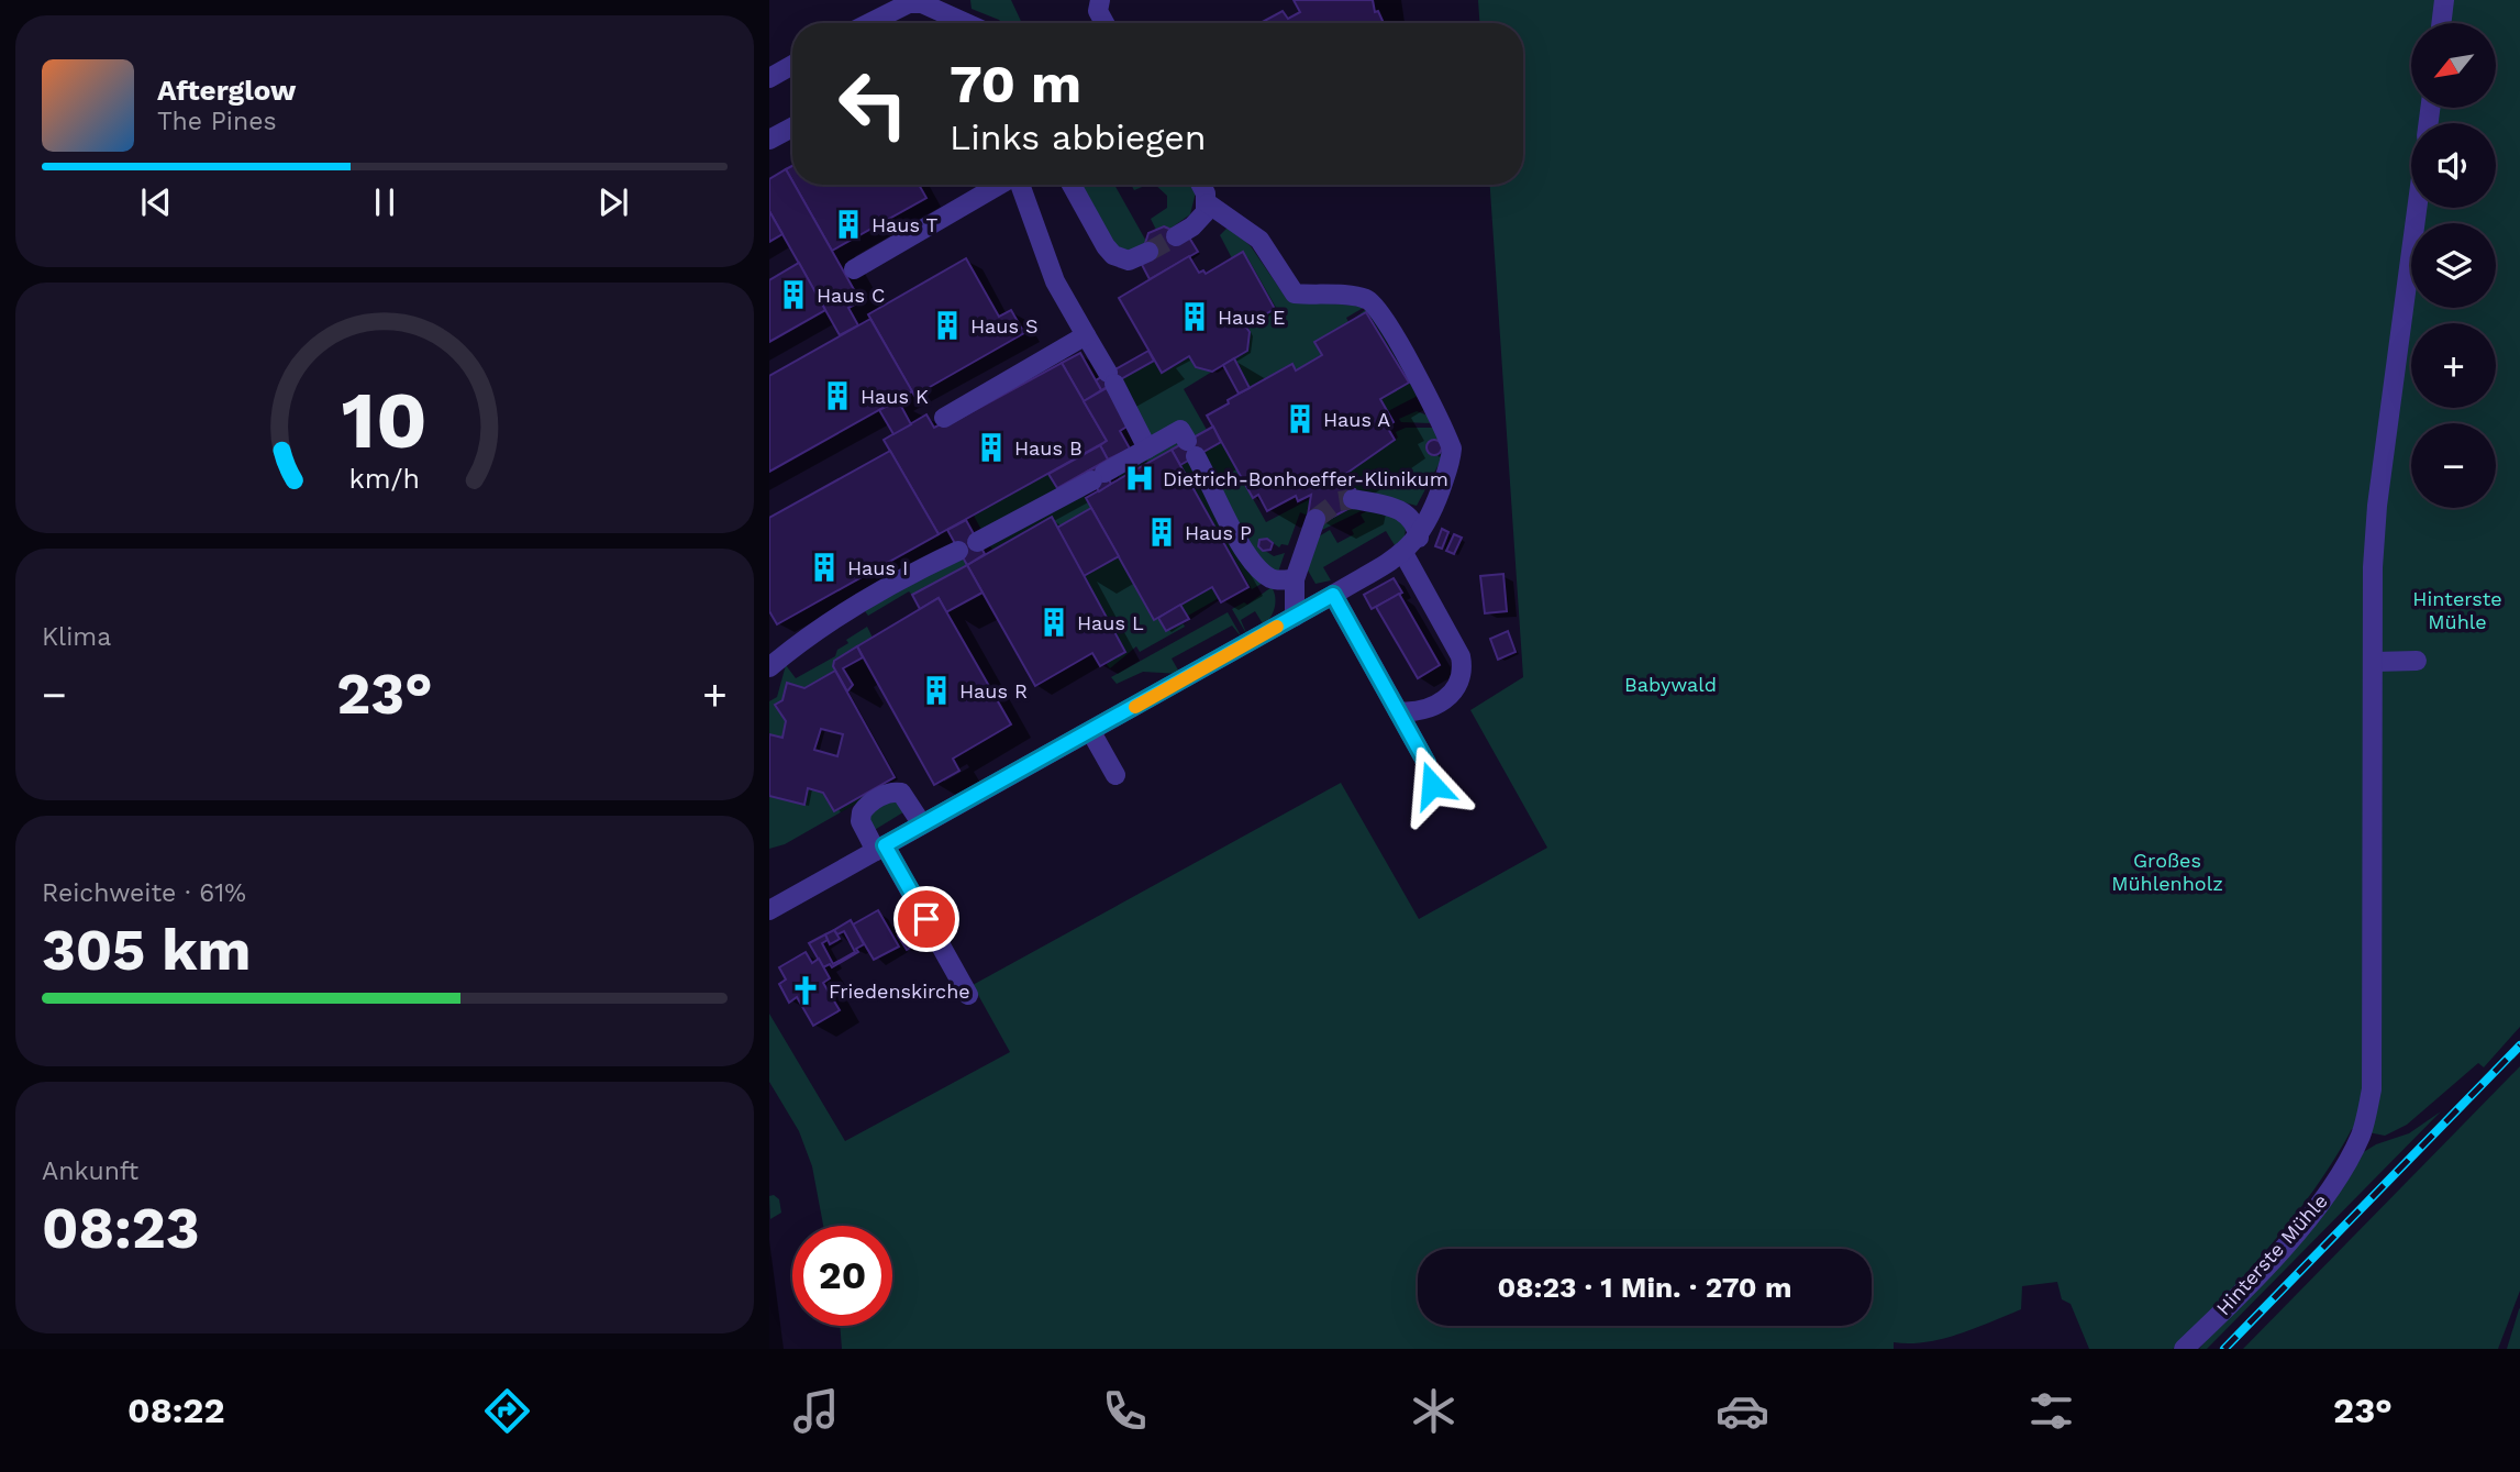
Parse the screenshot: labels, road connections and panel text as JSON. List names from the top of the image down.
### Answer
{
  "streets": {
    "street": ["Hinterste Mühle"]
  },
  "parks": ["Hinterste Mühle", "Babywald", "Großes Mühlenholz"],
  "places": {
    "building": [
      "Haus T",
      "Haus C",
      "Haus E",
      "Haus S",
      "Haus K",
      "Haus A",
      "Haus B",
      "Haus P",
      "Haus I",
      "Haus L",
      "Haus R"
    ],
    "hospital": ["Dietrich-Bonhoeffer-Klinikum"],
    "church": ["Friedenskirche"]
  },
  "north": "bottom left",
  "page": {
    "map_buttons": ["+", "−"],
    "turn": ["70 m", "Links abbiegen"],
    "song": ["Afterglow", "The Pines"],
    "tile": [
      "Klima",
      ["Reichweite · 61%", "305 km"],
      ["Ankunft", "08:23"]
    ],
    "heat": ["−", "23°", "+"],
    "limit": "20",
    "trip": "08:23 · 1 Min. · 270 m",
    "tabs": ["08:22", "23°"],
    "gauge": ["10", "km/h"]
  }
}
